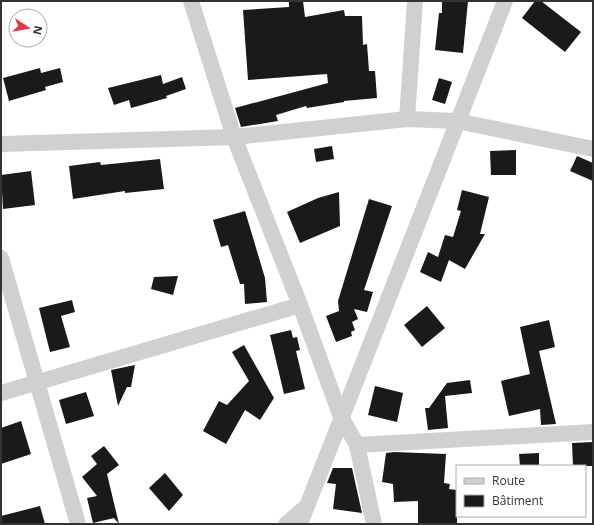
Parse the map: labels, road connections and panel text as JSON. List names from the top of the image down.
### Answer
{
  "legend": ["Route", "Bâtiment"],
  "north": "right"
}
